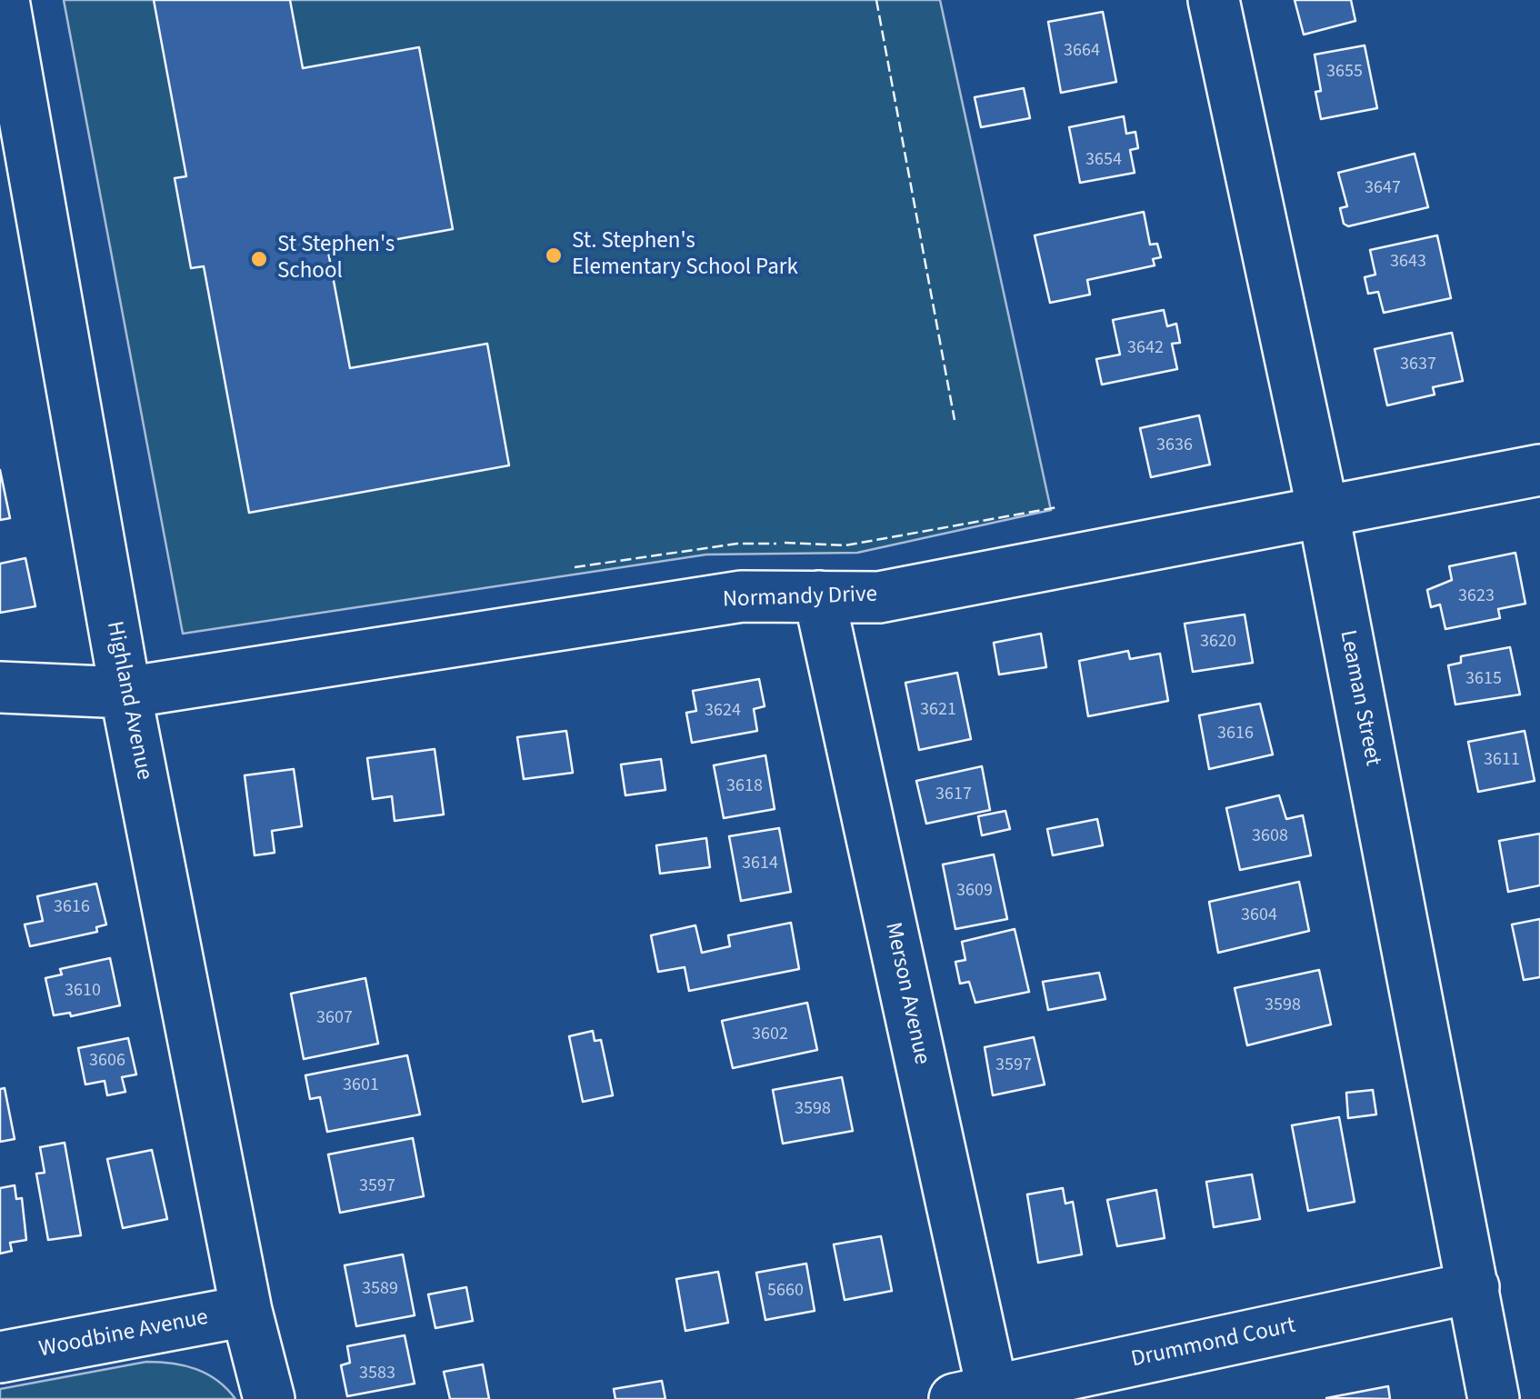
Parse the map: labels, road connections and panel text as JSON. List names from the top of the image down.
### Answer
{
  "streets": {
    "street": [
      "Normandy Drive",
      "Leaman Street",
      "Highland Avenue",
      "Merson Avenue",
      "Woodbine Avenue",
      "Drummond Court"
    ]
  },
  "crossings": [
    ["Normandy Drive", "Leaman Street"],
    ["Normandy Drive", "Highland Avenue"],
    ["Normandy Drive", "Merson Avenue"],
    ["Leaman Street", "Drummond Court"],
    ["Highland Avenue", "Woodbine Avenue"],
    ["Merson Avenue", "Drummond Court"]
  ],
  "places": ["St. Stephen's Elementary School Park", "St Stephen's School"],
  "house_numbers": [
    "3664",
    "3655",
    "3654",
    "3647",
    "3643",
    "3642",
    "3637",
    "3636",
    "3623",
    "3620",
    "3615",
    "3621",
    "3624",
    "3616",
    "3611",
    "3618",
    "3617",
    "3608",
    "3614",
    "3609",
    "3616",
    "3604",
    "3610",
    "3598",
    "3607",
    "3602",
    "3606",
    "3597",
    "3601",
    "3598",
    "3597",
    "3589",
    "5660",
    "3583"
  ]
}
